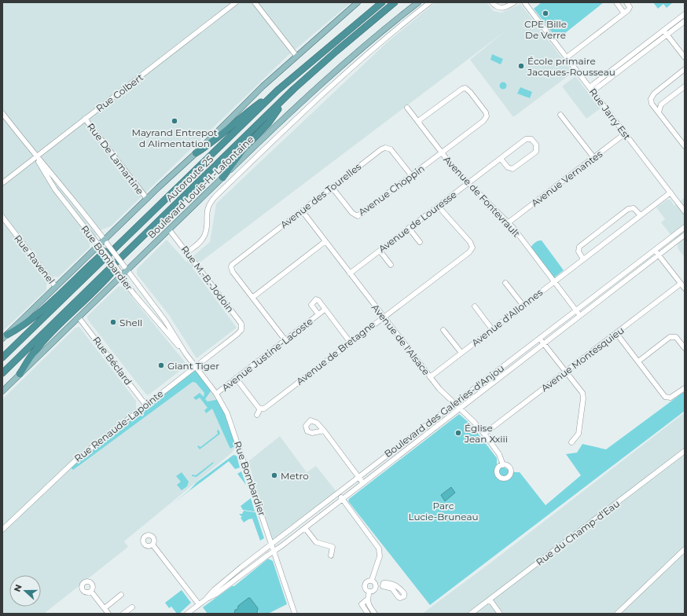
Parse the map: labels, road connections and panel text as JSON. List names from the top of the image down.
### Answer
{
  "streets": {
    "highway": ["Autoroute 25"],
    "main road": ["Boulevard Louis-H.-Lafontaine"],
    "street": [
      "Rue Colbert",
      "Rue Jarry Est",
      "Rue De Lamartine",
      "Avenue Vernantes",
      "Avenue Choppin",
      "Avenue des Tourelles",
      "Avenue de Fontevrault",
      "Avenue de Louresse",
      "Rue Bombardier",
      "Rue Ravenel",
      "Rue M.-B.-Jodoin",
      "Avenue d'Allonnes",
      "Avenue de l'Alsace",
      "Avenue de Bretagne",
      "Avenue Justine-Lacoste",
      "Avenue Montesquieu",
      "Rue Béclard",
      "Boulevard des Galeries-d'Anjou",
      "Rue Renaude-Lapointe",
      "Rue du Champ-d'Eau"
    ]
  },
  "crossings": [
    ["Rue Colbert", "Rue De Lamartine"],
    ["Rue Colbert", "Rue Bombardier"],
    ["Rue Jarry Est", "Avenue Vernantes"],
    ["Rue Jarry Est", "Avenue d'Allonnes"],
    ["Avenue Vernantes", "Avenue de Fontevrault"],
    ["Boulevard Louis-H.-Lafontaine", "Rue Bombardier"],
    ["Boulevard Louis-H.-Lafontaine", "Rue M.-B.-Jodoin"],
    ["Boulevard Louis-H.-Lafontaine", "Rue Béclard"],
    ["Avenue Choppin", "Avenue des Tourelles"],
    ["Avenue Choppin", "Avenue de Fontevrault"],
    ["Avenue des Tourelles", "Avenue de l'Alsace"],
    ["Avenue de Fontevrault", "Avenue de Louresse"],
    ["Avenue de Fontevrault", "Avenue d'Allonnes"],
    ["Avenue de Fontevrault", "Boulevard des Galeries-d'Anjou"],
    ["Avenue de Louresse", "Avenue de l'Alsace"],
    ["Avenue de Louresse", "Avenue de Bretagne"],
    ["Rue Bombardier", "Avenue Justine-Lacoste"],
    ["Rue Bombardier", "Boulevard des Galeries-d'Anjou"],
    ["Rue Bombardier", "Rue Renaude-Lapointe"],
    ["Rue M.-B.-Jodoin", "Rue Renaude-Lapointe"],
    ["Avenue d'Allonnes", "Avenue de l'Alsace"],
    ["Avenue de l'Alsace", "Avenue de Bretagne"],
    ["Avenue de l'Alsace", "Avenue Montesquieu"],
    ["Avenue de l'Alsace", "Boulevard des Galeries-d'Anjou"],
    ["Avenue de Bretagne", "Avenue Justine-Lacoste"],
    ["Rue Béclard", "Rue Renaude-Lapointe"]
  ],
  "parks": ["Parc Lucie-Bruneau"],
  "places": [
    "CPE Bille De Verre",
    "École primaire Jacques-Rousseau",
    "Mayrand Entrepot d Alimentation",
    "Shell",
    "Giant Tiger",
    "Église Jean Xxiii",
    "Metro"
  ],
  "north": "left"
}
